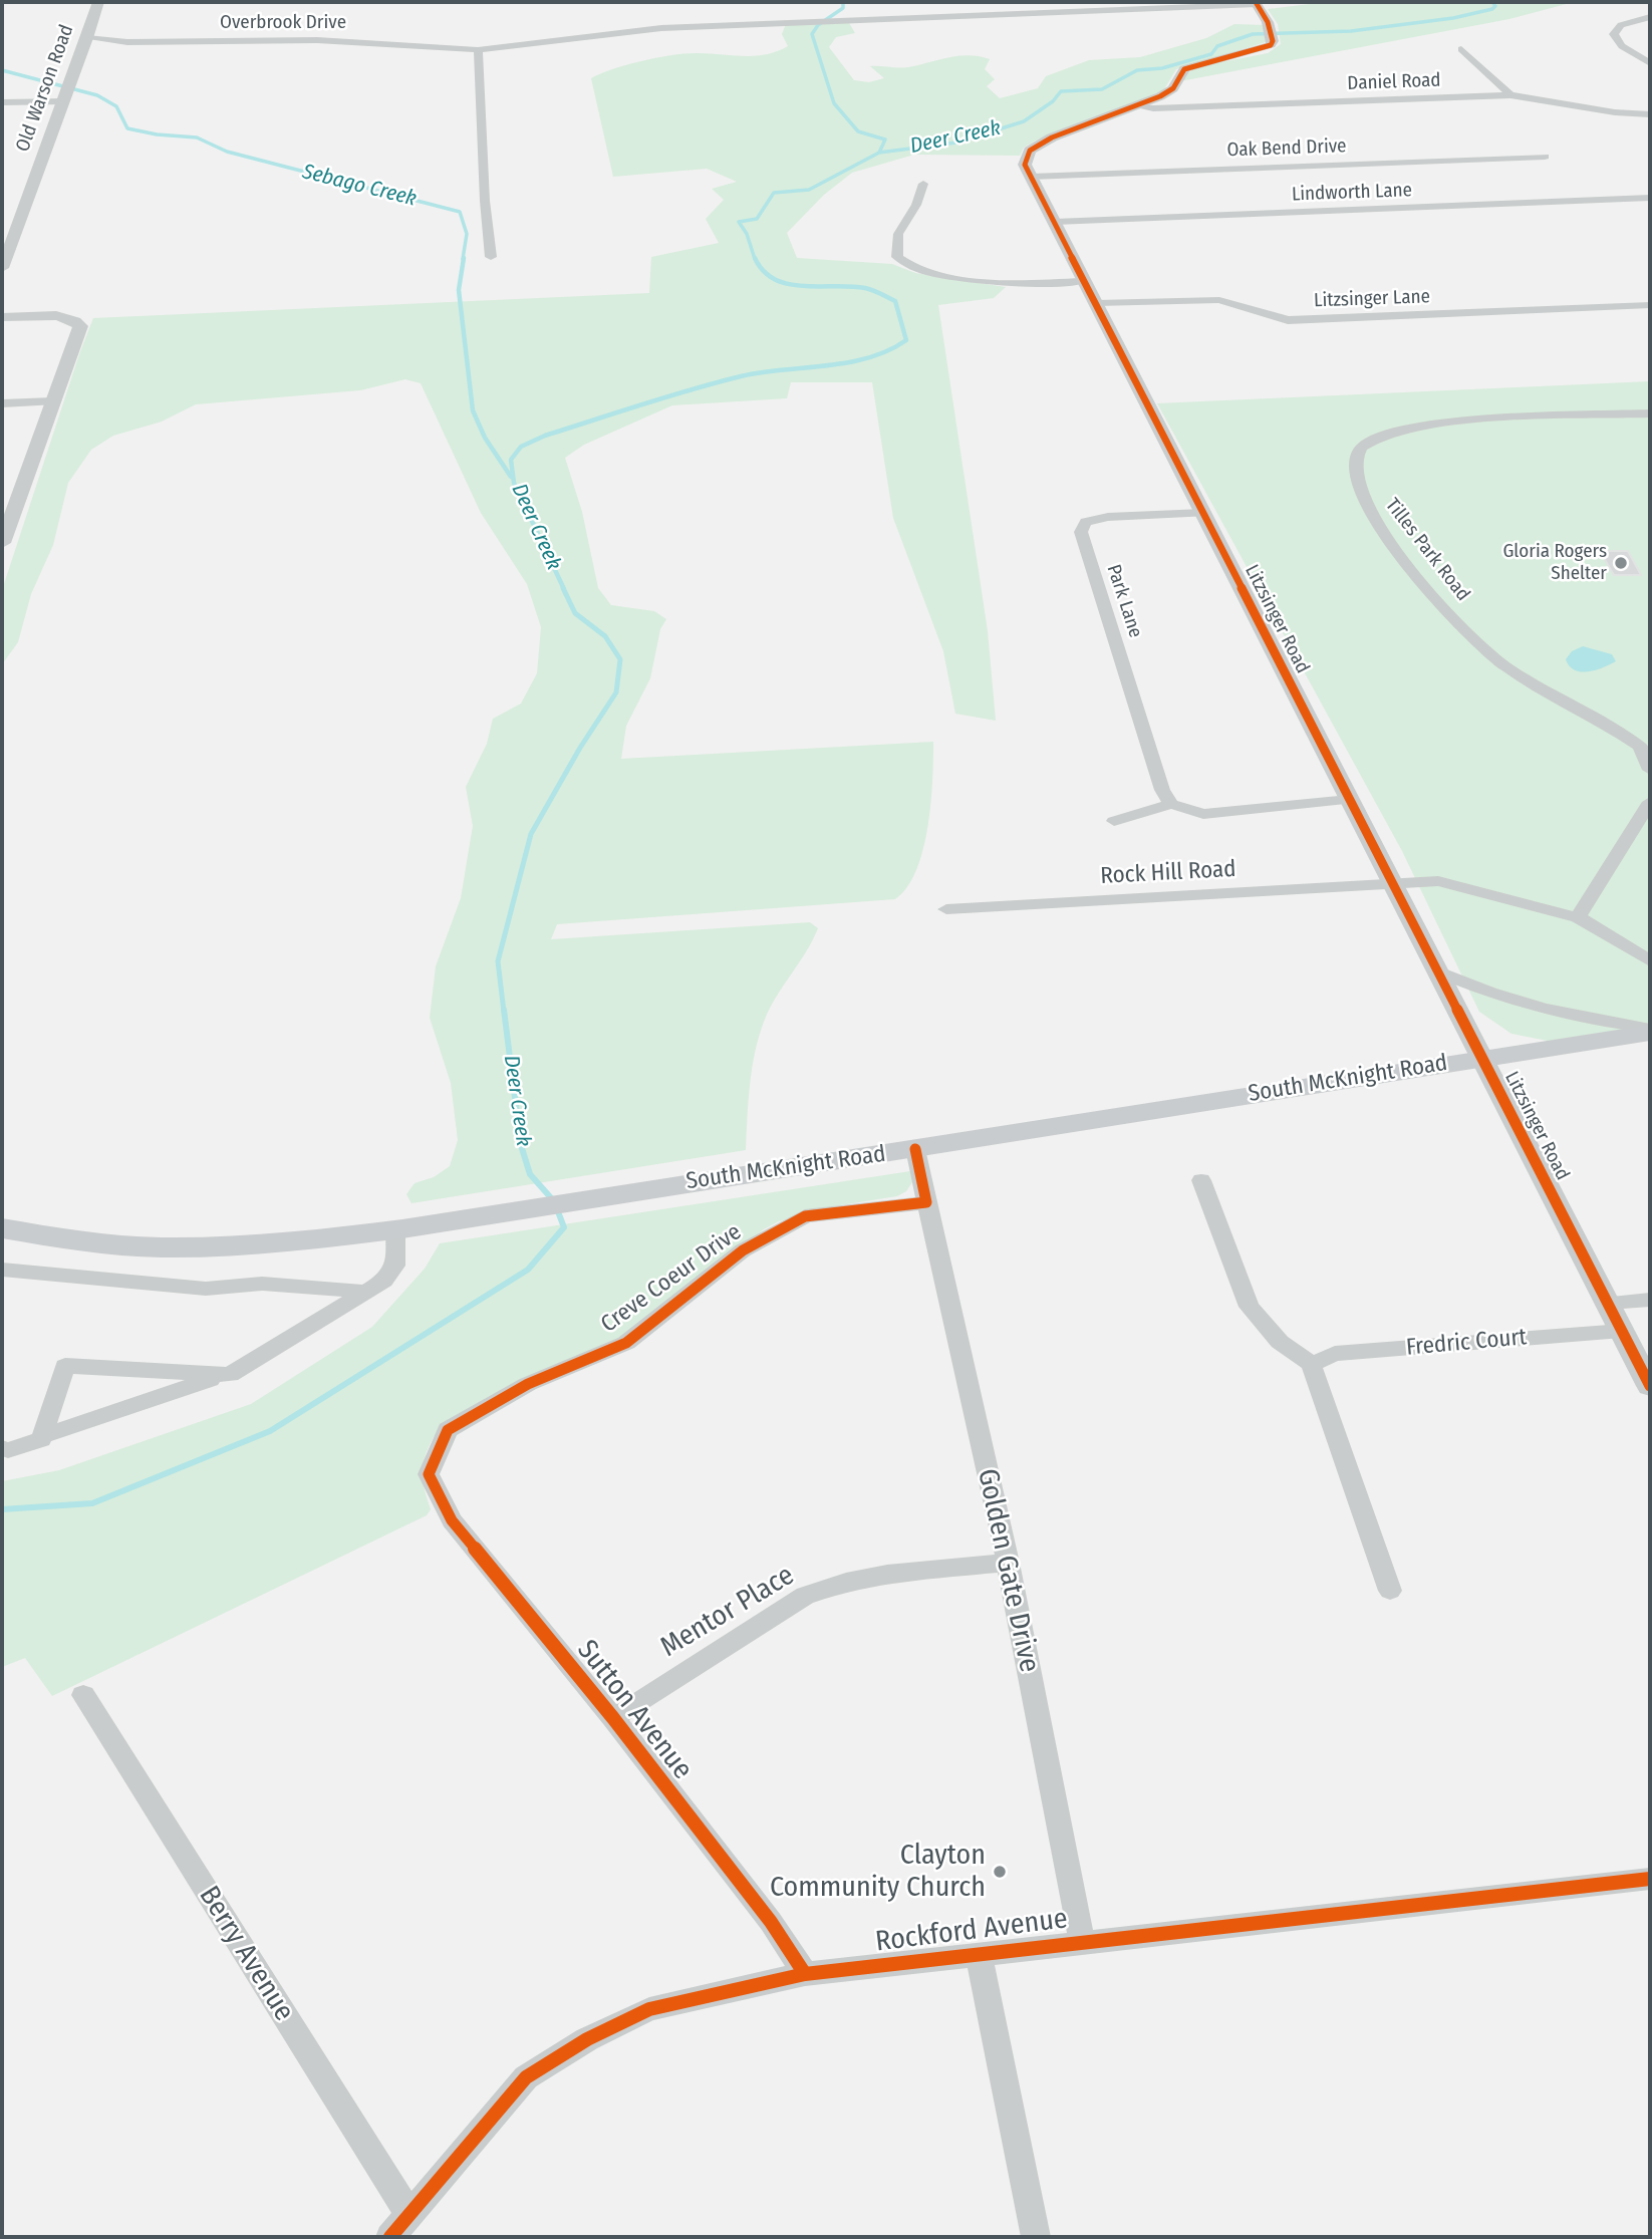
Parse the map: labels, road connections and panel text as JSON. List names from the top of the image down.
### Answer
{
  "streets": {
    "main road": ["South McKnight Road"],
    "street": [
      "Overbrook Drive",
      "Daniel Road",
      "Old Warson Road",
      "Oak Bend Drive",
      "Lindworth Lane",
      "Litzsinger Lane",
      "Tilles Park Road",
      "Park Lane",
      "Litzsinger Road",
      "Rock Hill Road",
      "Creve Coeur Drive",
      "Fredric Court",
      "Golden Gate Drive",
      "Mentor Place",
      "Sutton Avenue",
      "Rockford Avenue",
      "Berry Avenue"
    ]
  },
  "crossings": [
    ["Overbrook Drive", "Old Warson Road"],
    ["Oak Bend Drive", "Litzsinger Road"],
    ["Lindworth Lane", "Litzsinger Road"],
    ["Litzsinger Lane", "Litzsinger Road"],
    ["Park Lane", "Litzsinger Road"],
    ["Litzsinger Road", "Rock Hill Road"],
    ["Litzsinger Road", "South McKnight Road"],
    ["Litzsinger Road", "Fredric Court"],
    ["Creve Coeur Drive", "Golden Gate Drive"],
    ["Creve Coeur Drive", "Sutton Avenue"],
    ["Golden Gate Drive", "Mentor Place"],
    ["Golden Gate Drive", "Rockford Avenue"],
    ["Mentor Place", "Sutton Avenue"],
    ["Sutton Avenue", "Rockford Avenue"],
    ["Rockford Avenue", "Berry Avenue"]
  ],
  "water": ["Deer Creek", "Sebago Creek"],
  "places": ["Gloria Rogers Shelter", "Clayton Community Church"]
}
